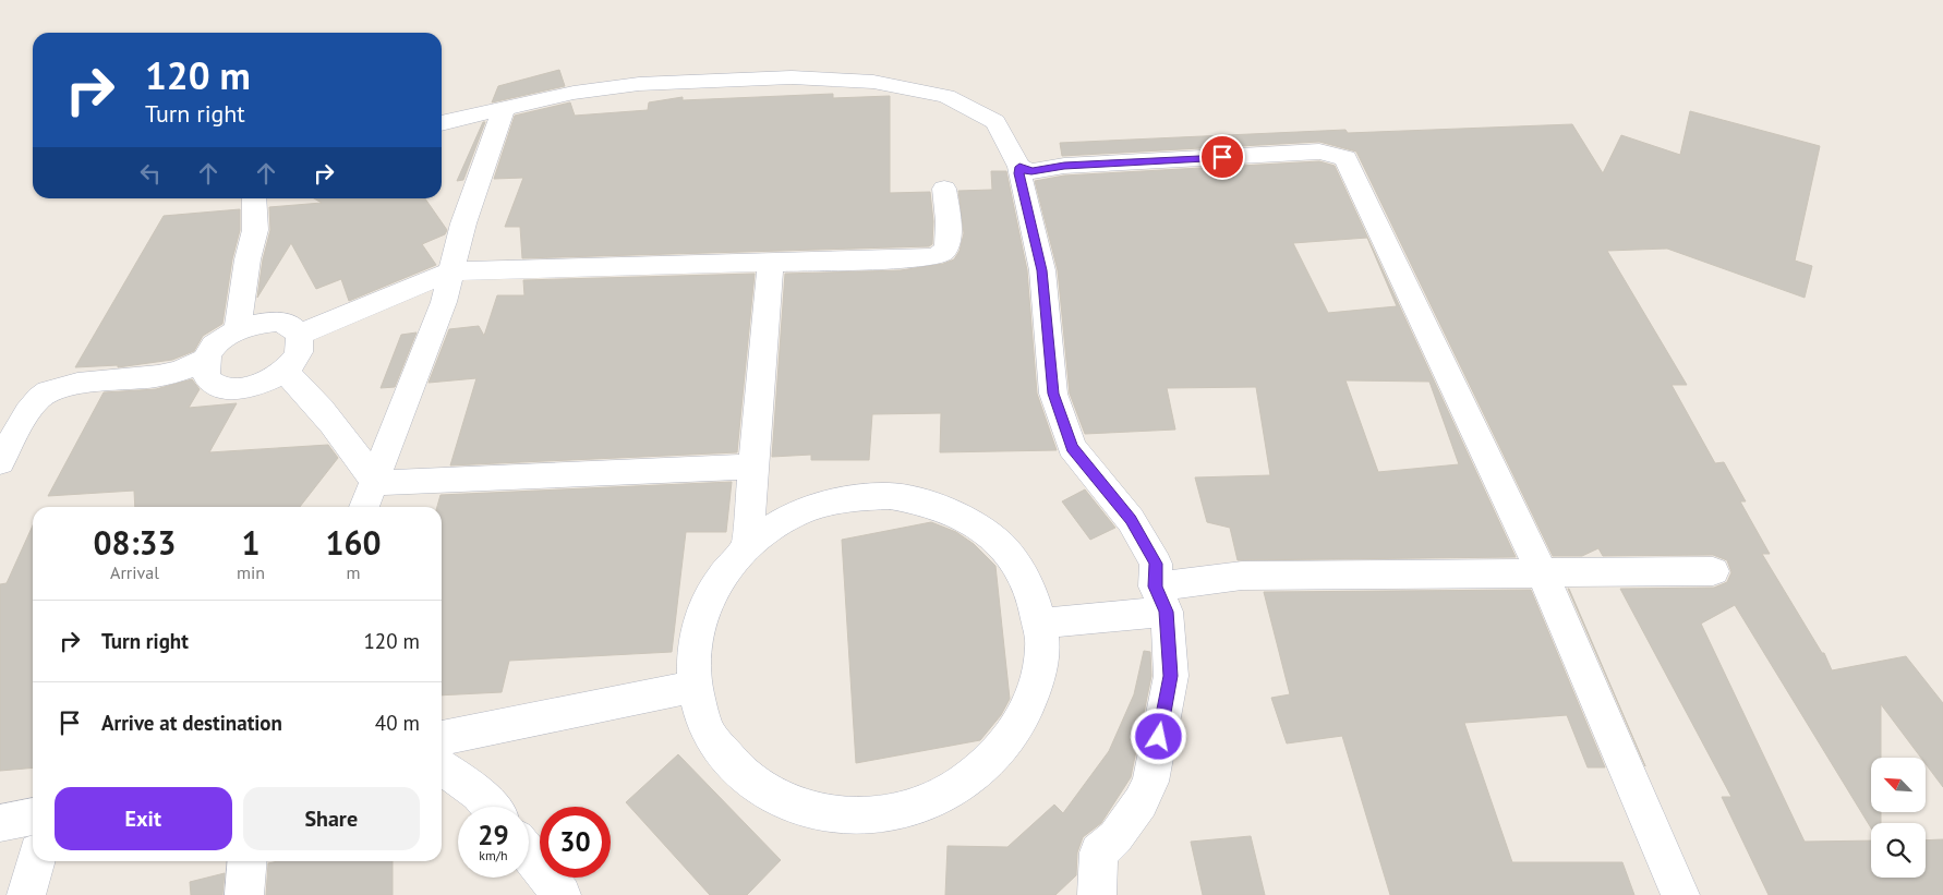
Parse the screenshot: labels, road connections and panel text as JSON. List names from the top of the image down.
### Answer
{
  "north": "top left",
  "page": {
    "turn": ["120 m", "Turn right"],
    "eta": [
      "08:33",
      "Arrival",
      "1",
      "min",
      "160",
      "m"
    ],
    "list": [
      {
        "name": "Turn right",
        "value": "120 m"
      },
      {
        "name": "Arrive at destination",
        "value": "40 m"
      }
    ],
    "buttons": ["Exit", "Share"],
    "speed": "29 km/h",
    "limit": "30"
  }
}
